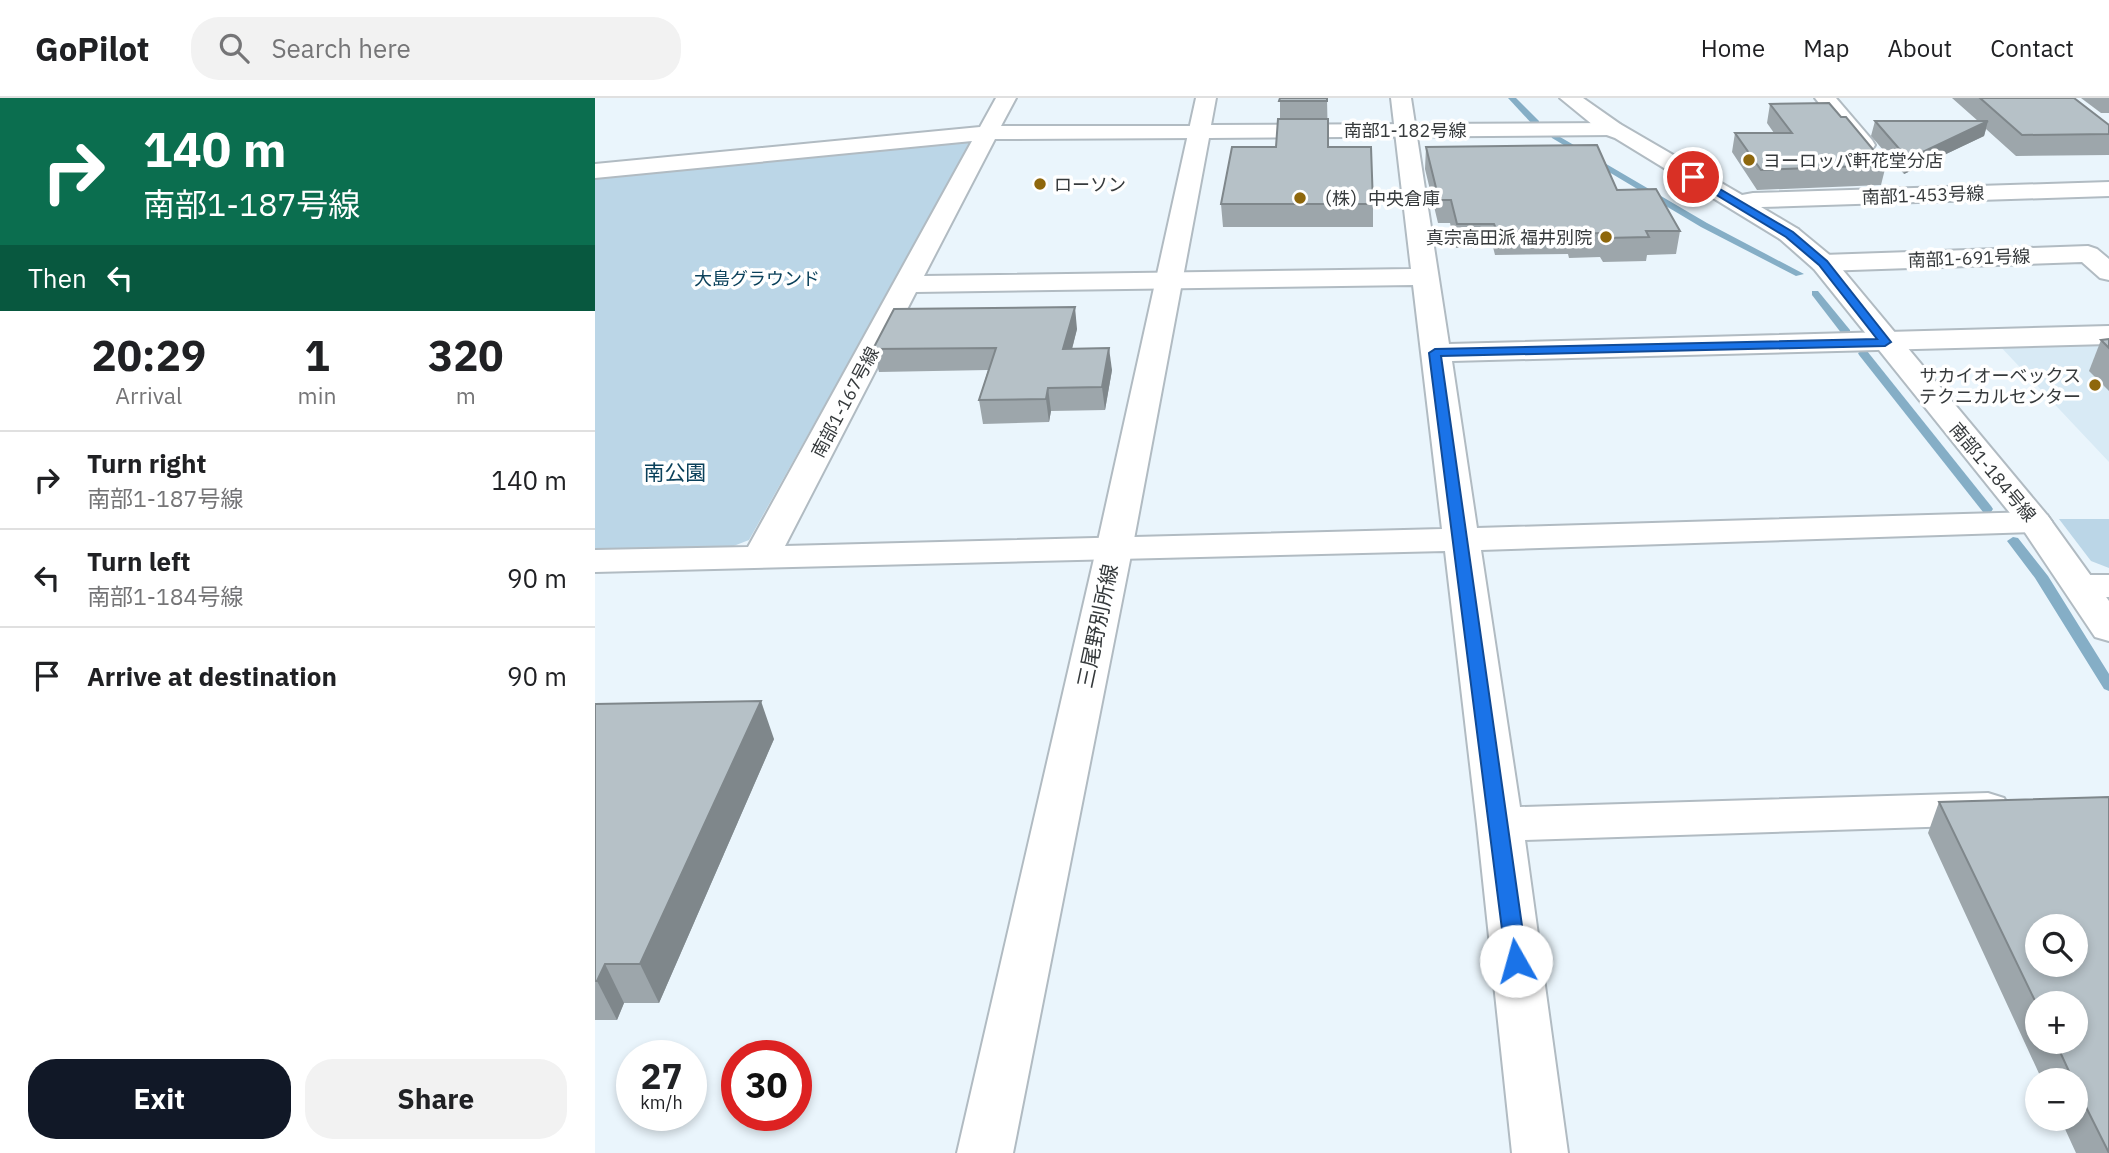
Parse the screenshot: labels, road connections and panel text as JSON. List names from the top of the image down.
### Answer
{
  "streets": {
    "street": [
      "南部1-182号線",
      "南部1-453号線",
      "南部1-691号線",
      "南部1-167号線",
      "南部1-184号線",
      "三尾野別所線"
    ]
  },
  "crossings": [
    ["南部1-182号線", "南部1-167号線"],
    ["南部1-182号線", "南部1-184号線"],
    ["南部1-182号線", "三尾野別所線"],
    ["南部1-453号線", "南部1-184号線"],
    ["南部1-691号線", "南部1-184号線"]
  ],
  "parks": ["大島グラウンド", "南公園"],
  "places": [
    "ヨーロッパ軒花堂分店",
    "ローソン",
    "（株）中央倉庫",
    "真宗高田派 福井別院",
    "サカイオーベックス テクニカルセンター"
  ],
  "page": {
    "header": "GoPilot",
    "search": "Search here",
    "nav": [
      "Home",
      "Map",
      "About",
      "Contact"
    ],
    "turn": ["140 m", "南部1-187号線"],
    "then": "Then",
    "eta": [
      "20:29",
      "Arrival",
      "1",
      "min",
      "320",
      "m"
    ],
    "list": [
      {
        "name": "Turn right",
        "note": "南部1-187号線",
        "value": "140 m"
      },
      {
        "name": "Turn left",
        "note": "南部1-184号線",
        "value": "90 m"
      },
      {
        "name": "Arrive at destination",
        "value": "90 m"
      }
    ],
    "map_buttons": ["+", "−"],
    "speed": "27 km/h",
    "limit": "30",
    "buttons": ["Exit", "Share"]
  }
}
